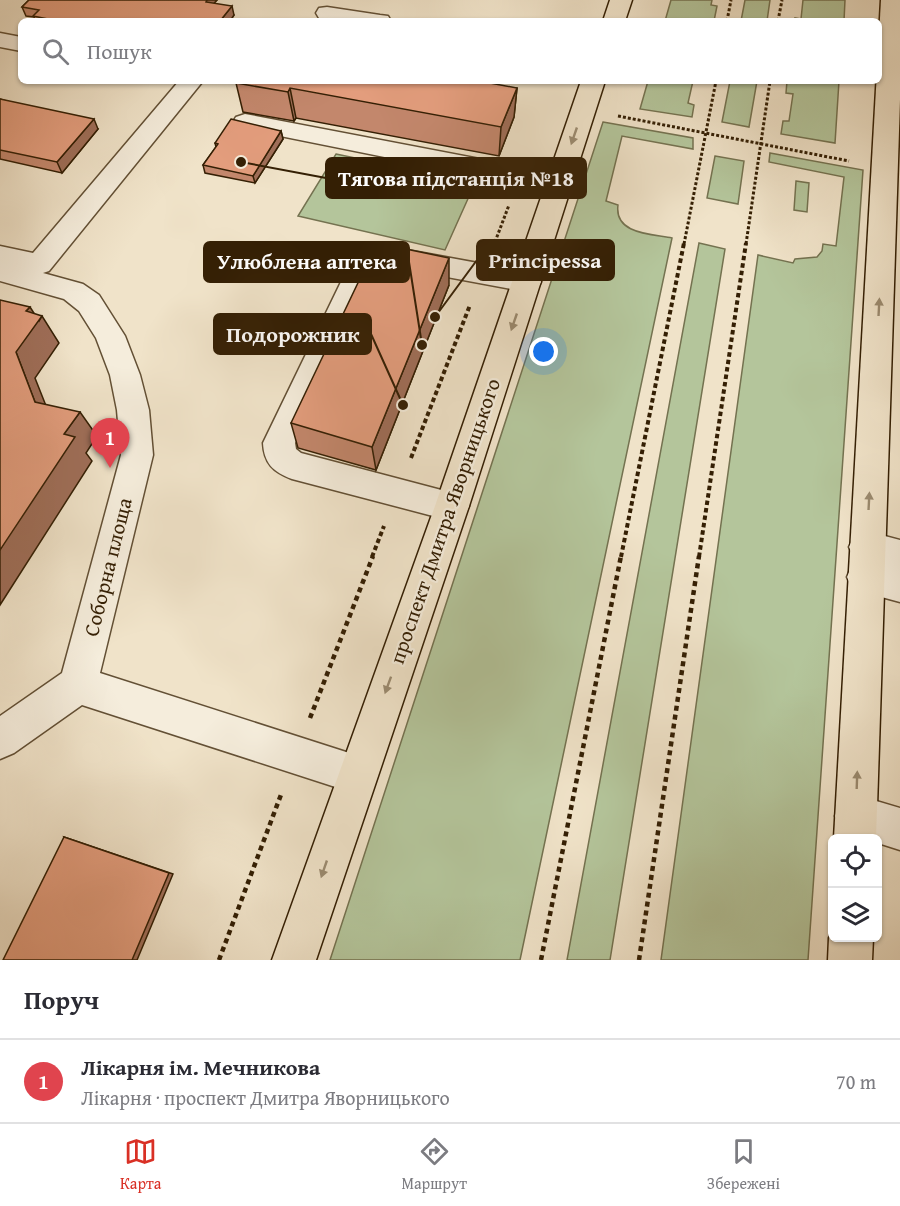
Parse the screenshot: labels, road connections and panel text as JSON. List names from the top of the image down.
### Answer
{
  "streets": {
    "main road": ["проспект Дмитра Яворницького"],
    "lane": ["Соборна площа"]
  },
  "one_way": ["проспект Дмитра Яворницького"],
  "places": [
    "Тягова пiдстанцiя №18",
    "Principessa",
    "Улюблена аптека",
    "Подорожник"
  ],
  "page": {
    "search": "Пошук",
    "pins": "1",
    "heading": "Поруч",
    "list": [
      {
        "mark": "1",
        "name": "Лікарня ім. Мечникова",
        "note": "Лікарня · проспект Дмитра Яворницького",
        "value": "70 m"
      }
    ],
    "nav": ["Карта", "Маршрут", "Збережені"]
  }
}
